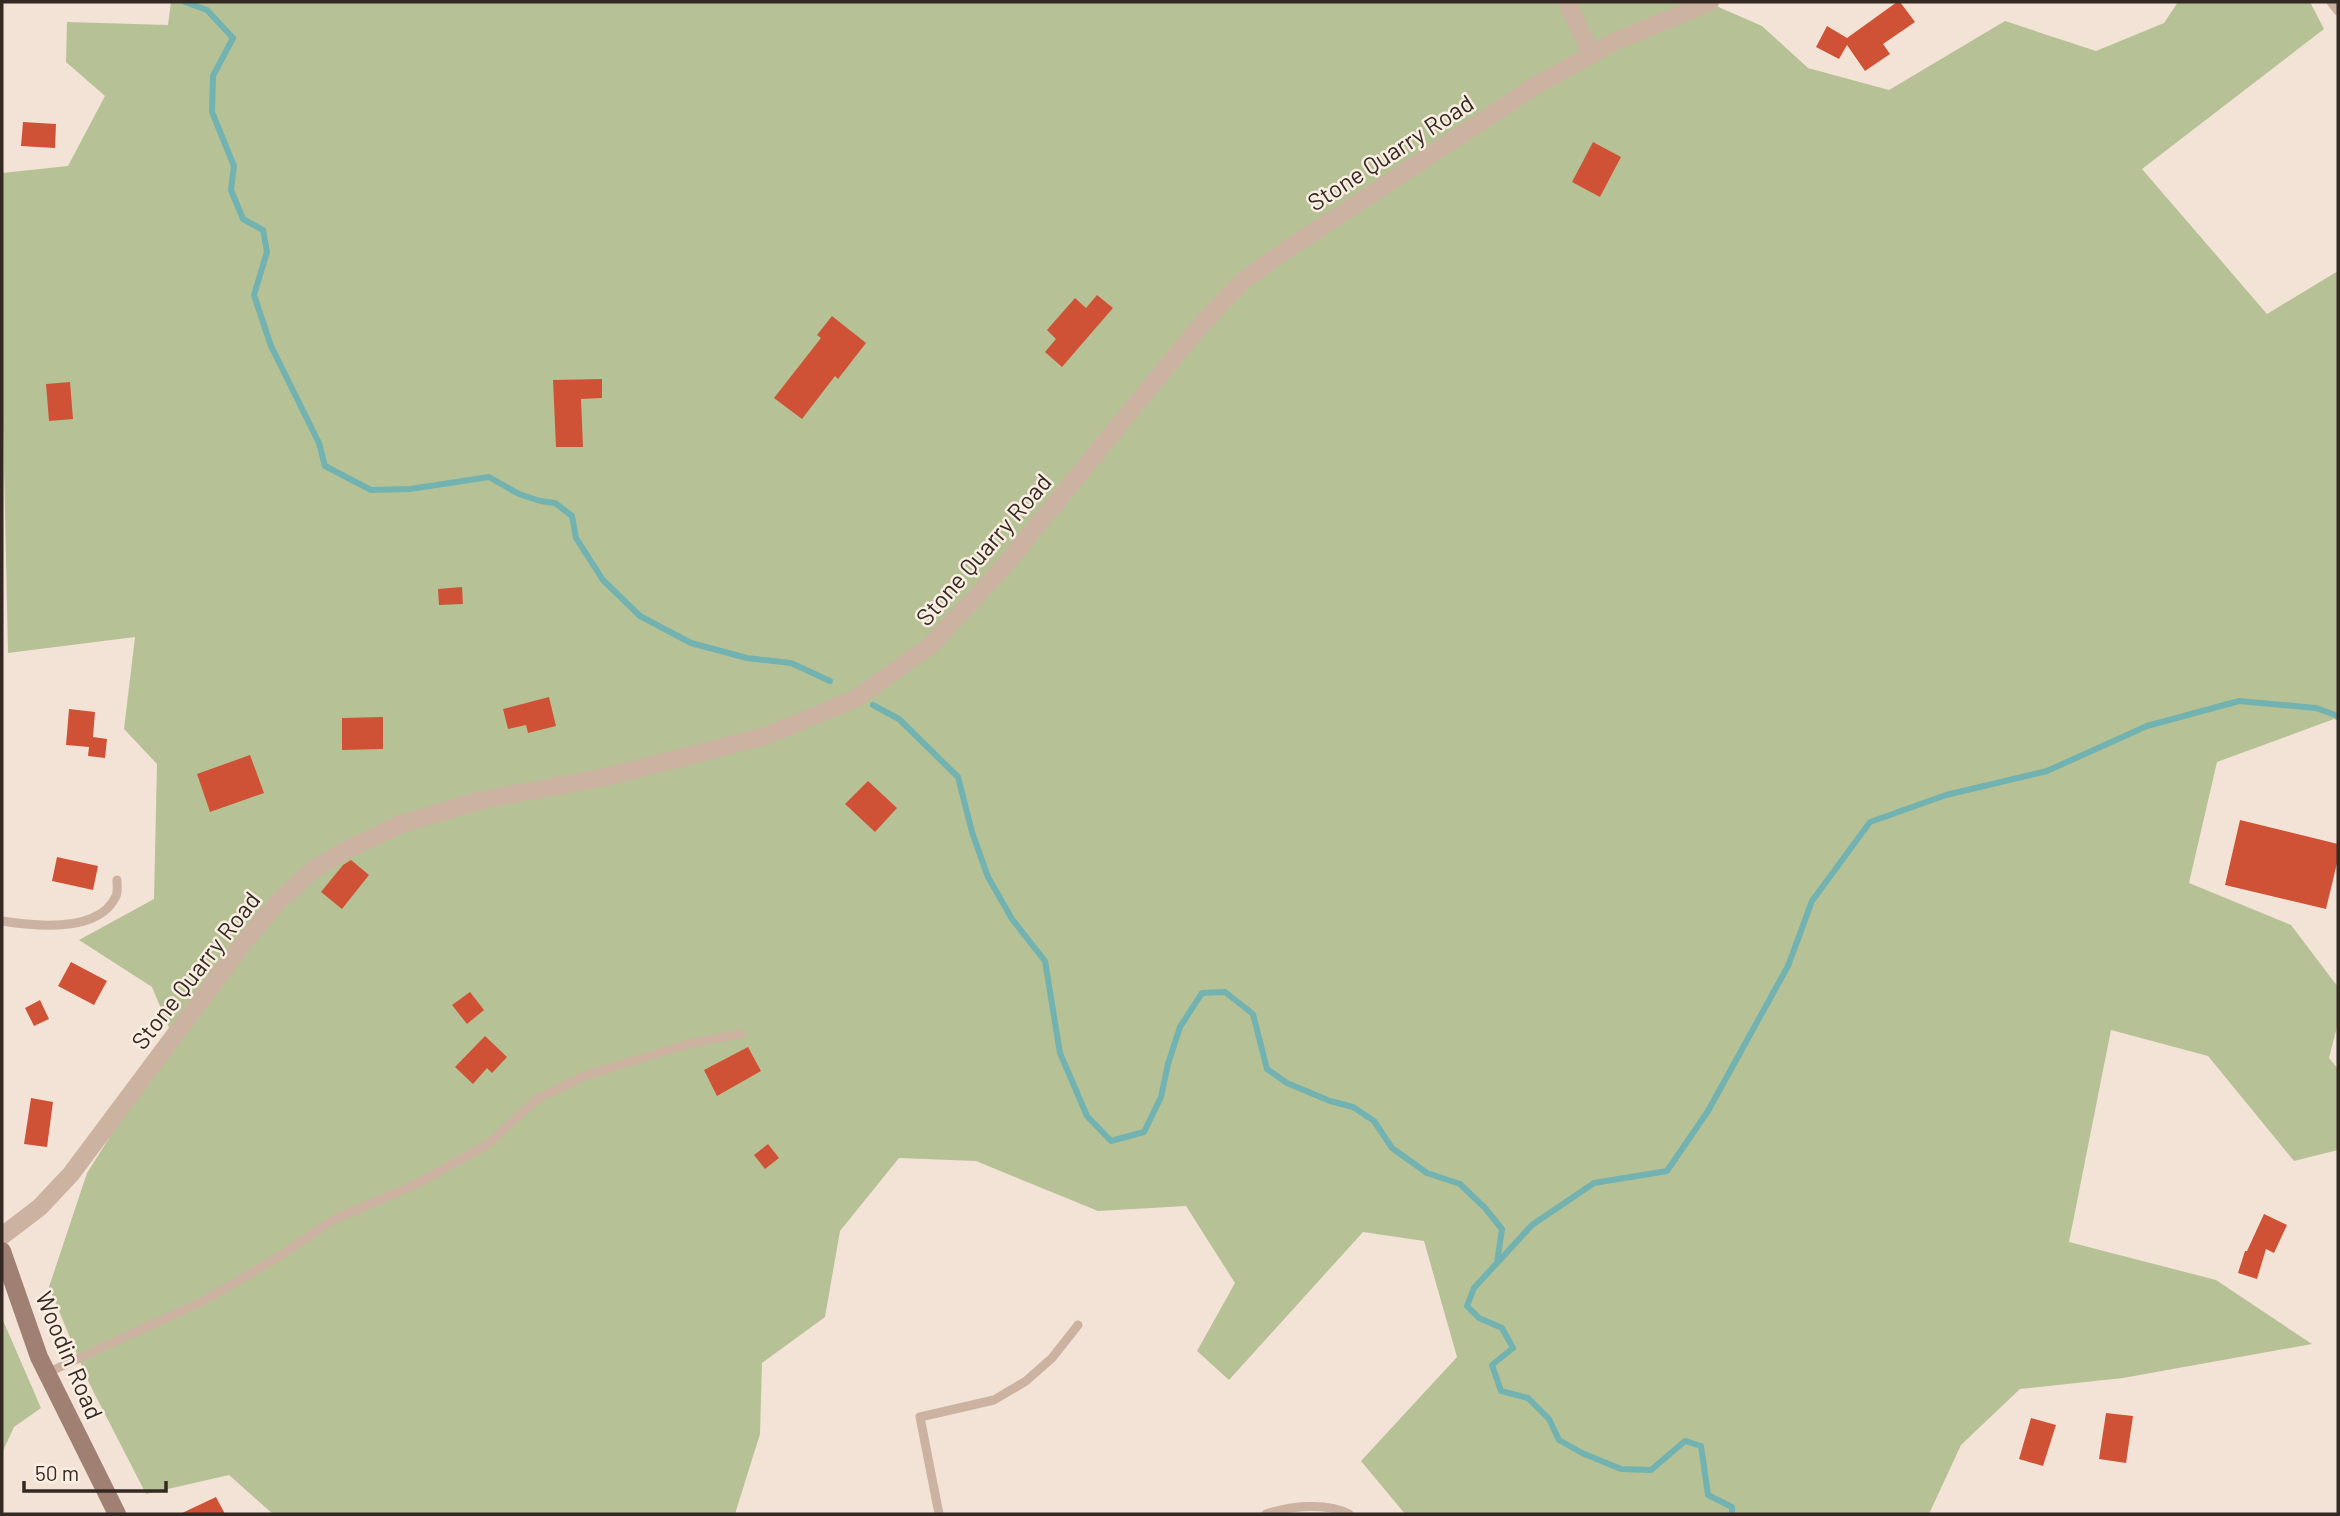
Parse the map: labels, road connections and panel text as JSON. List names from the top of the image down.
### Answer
{
  "streets": {
    "street": ["Stone Quarry Road", "Woodin Road"]
  },
  "scale_bar": "50 m"
}
